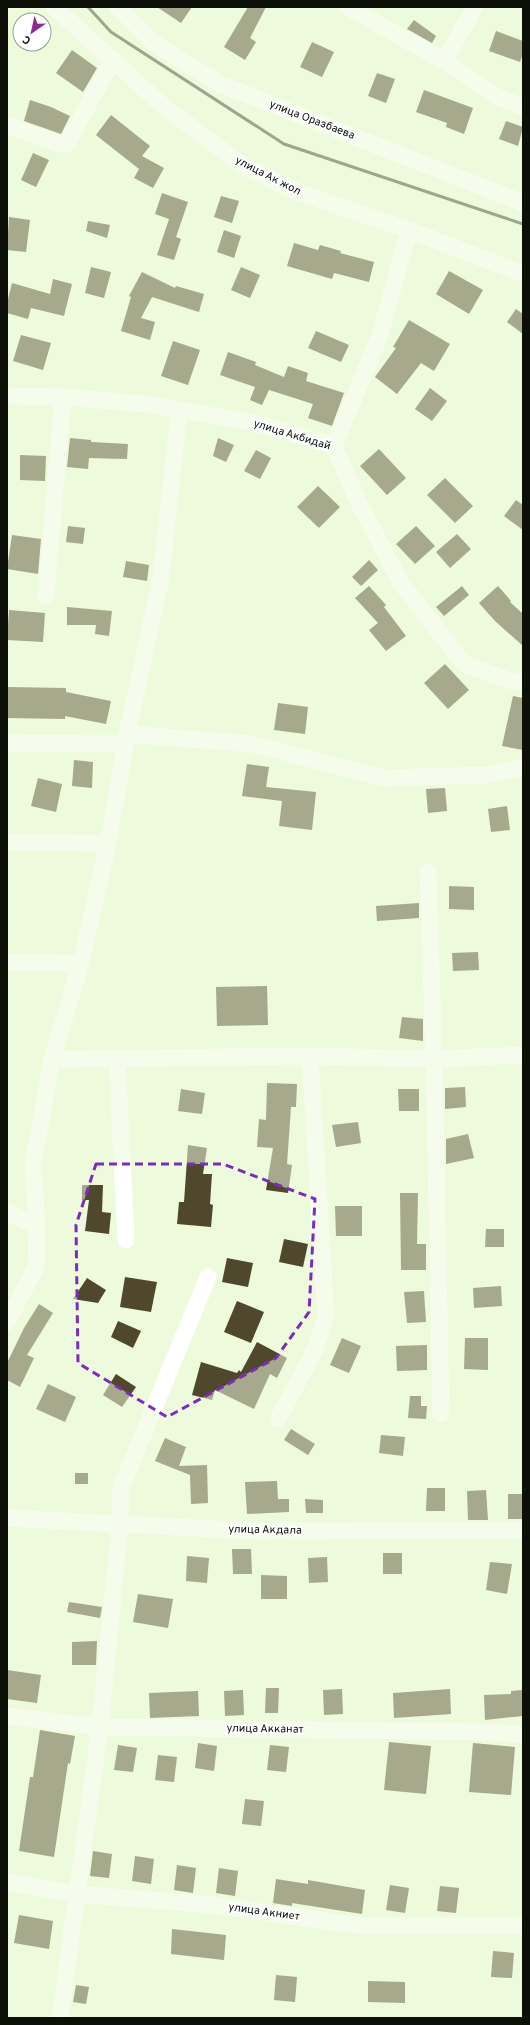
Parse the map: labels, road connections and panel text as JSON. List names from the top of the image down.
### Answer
{
  "streets": {
    "street": [
      "улица Оразбаева",
      "улица Ак жол",
      "улица Акбидай",
      "улица Акдала",
      "улица Акканат",
      "улица Акниет"
    ]
  },
  "north": "bottom left"
}
